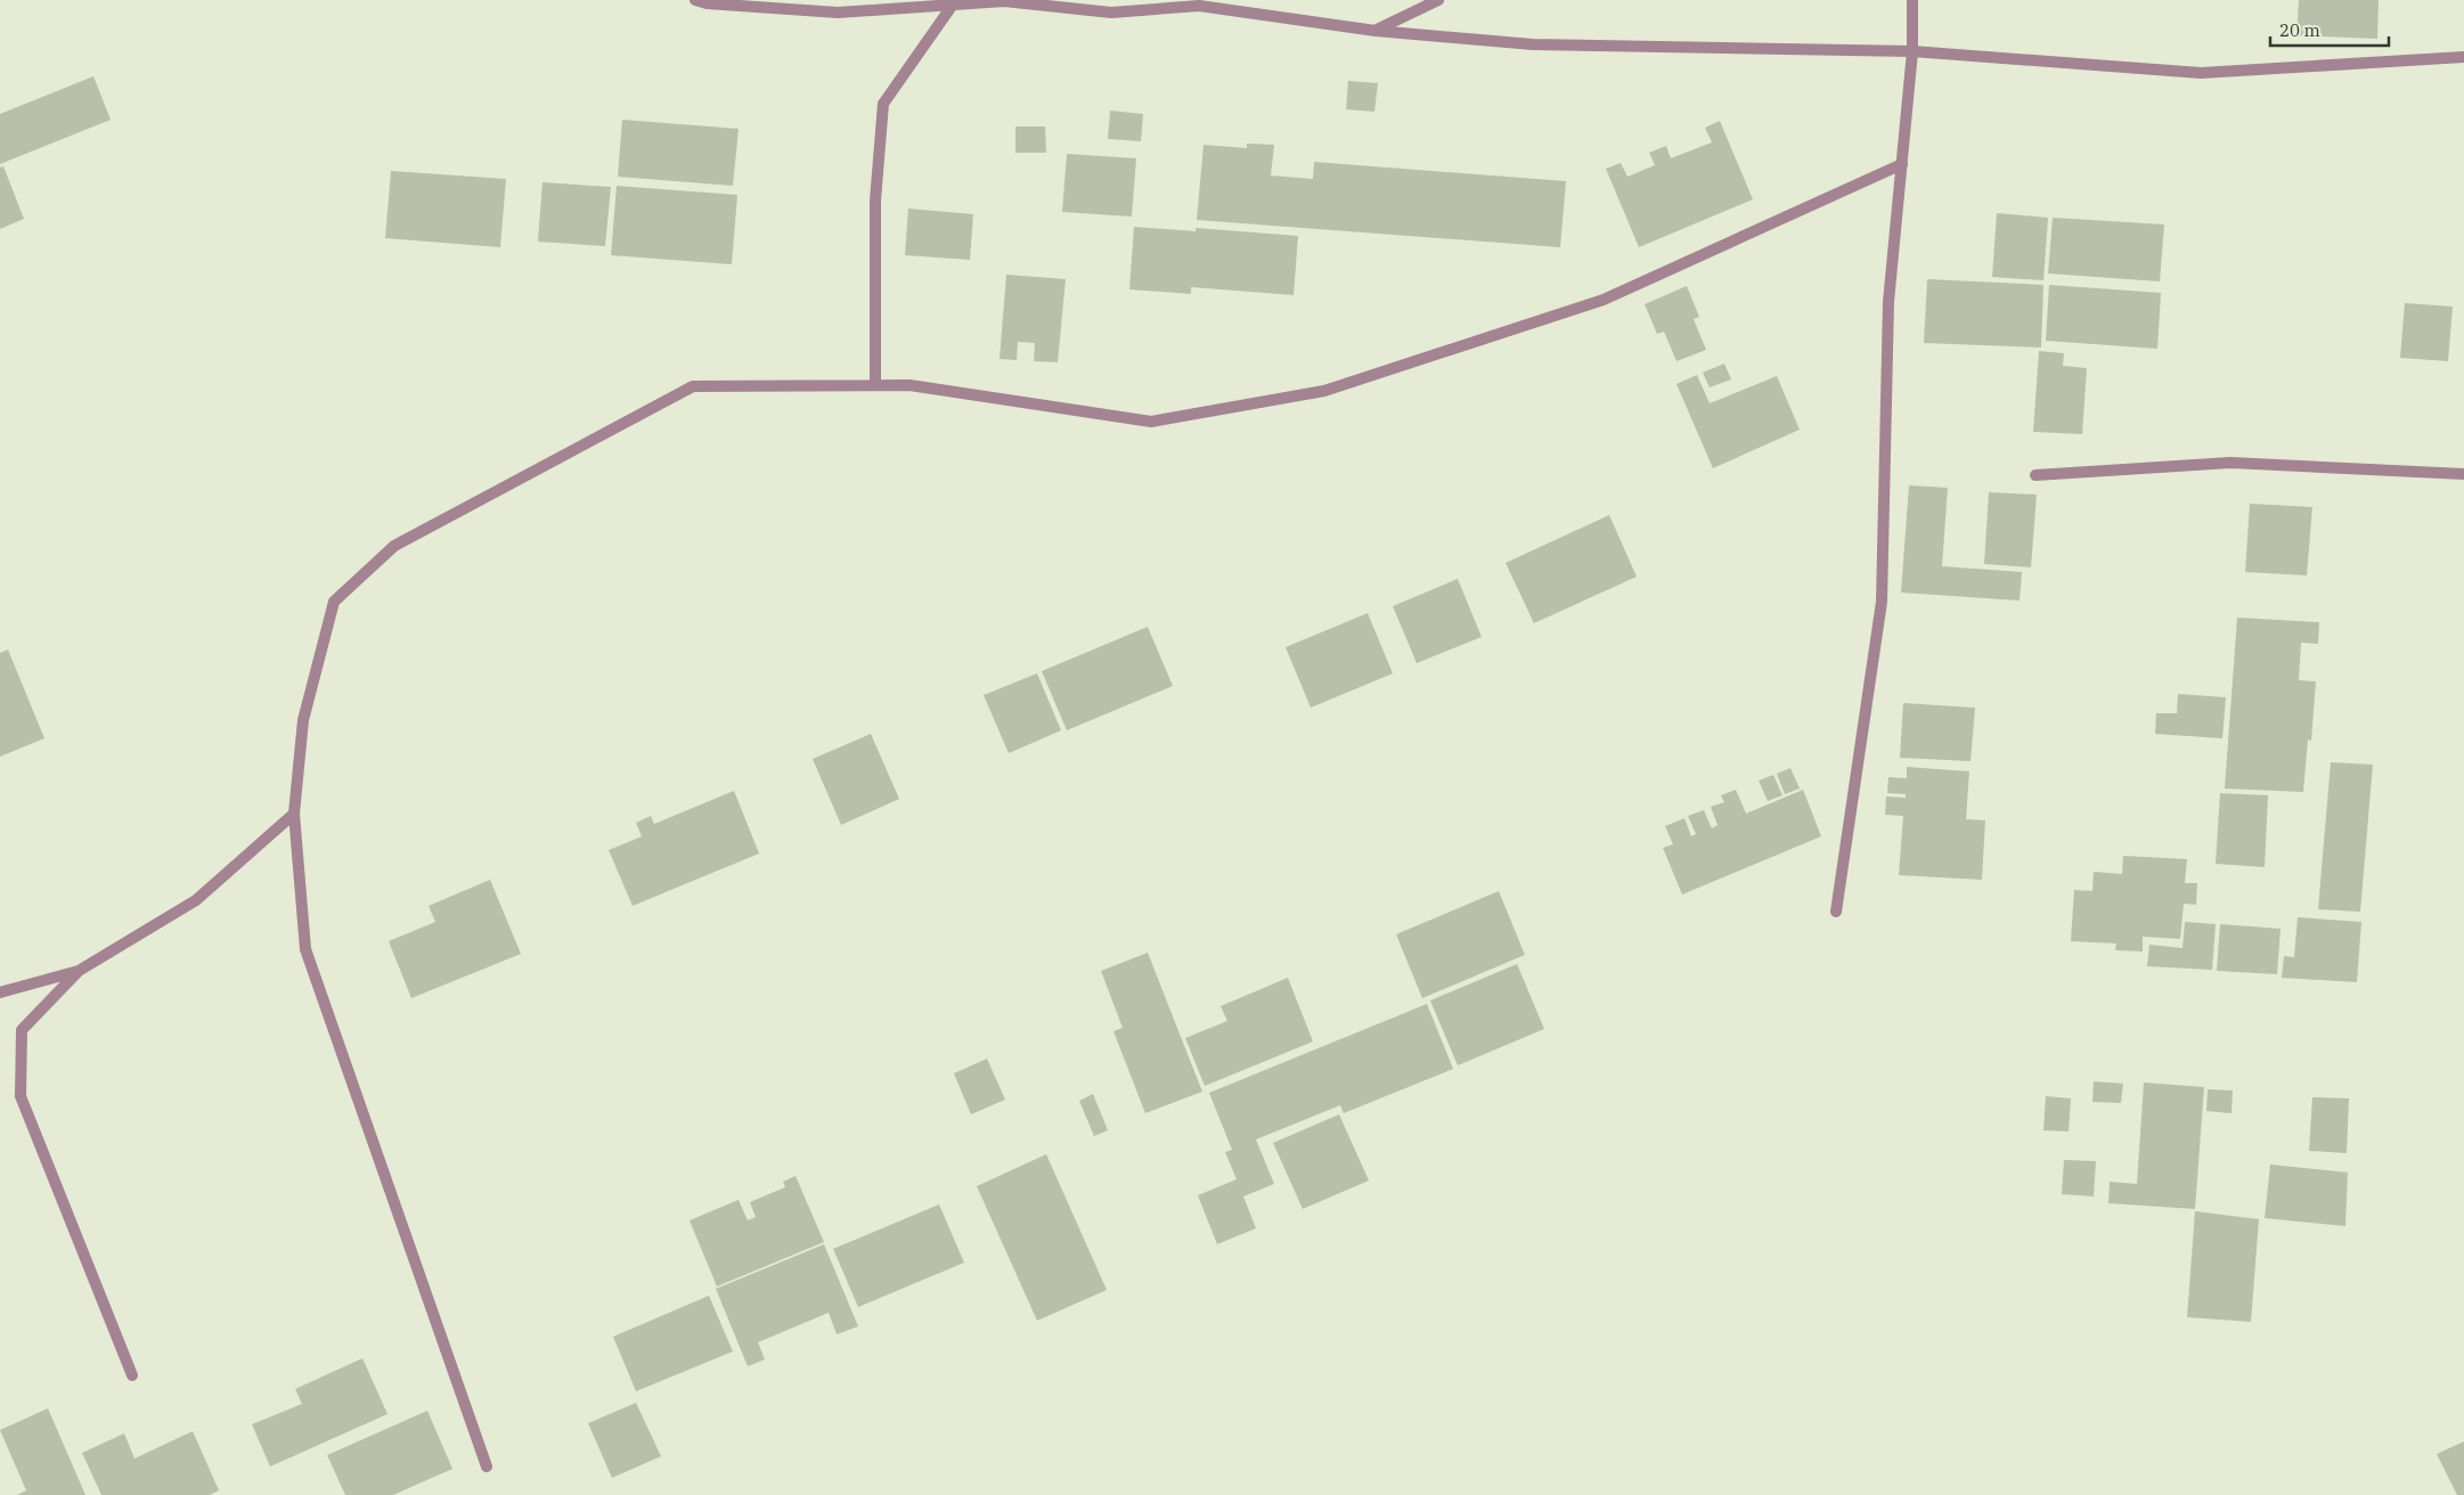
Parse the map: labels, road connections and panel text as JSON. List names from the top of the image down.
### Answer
{
  "scale_bar": "20 m"
}
